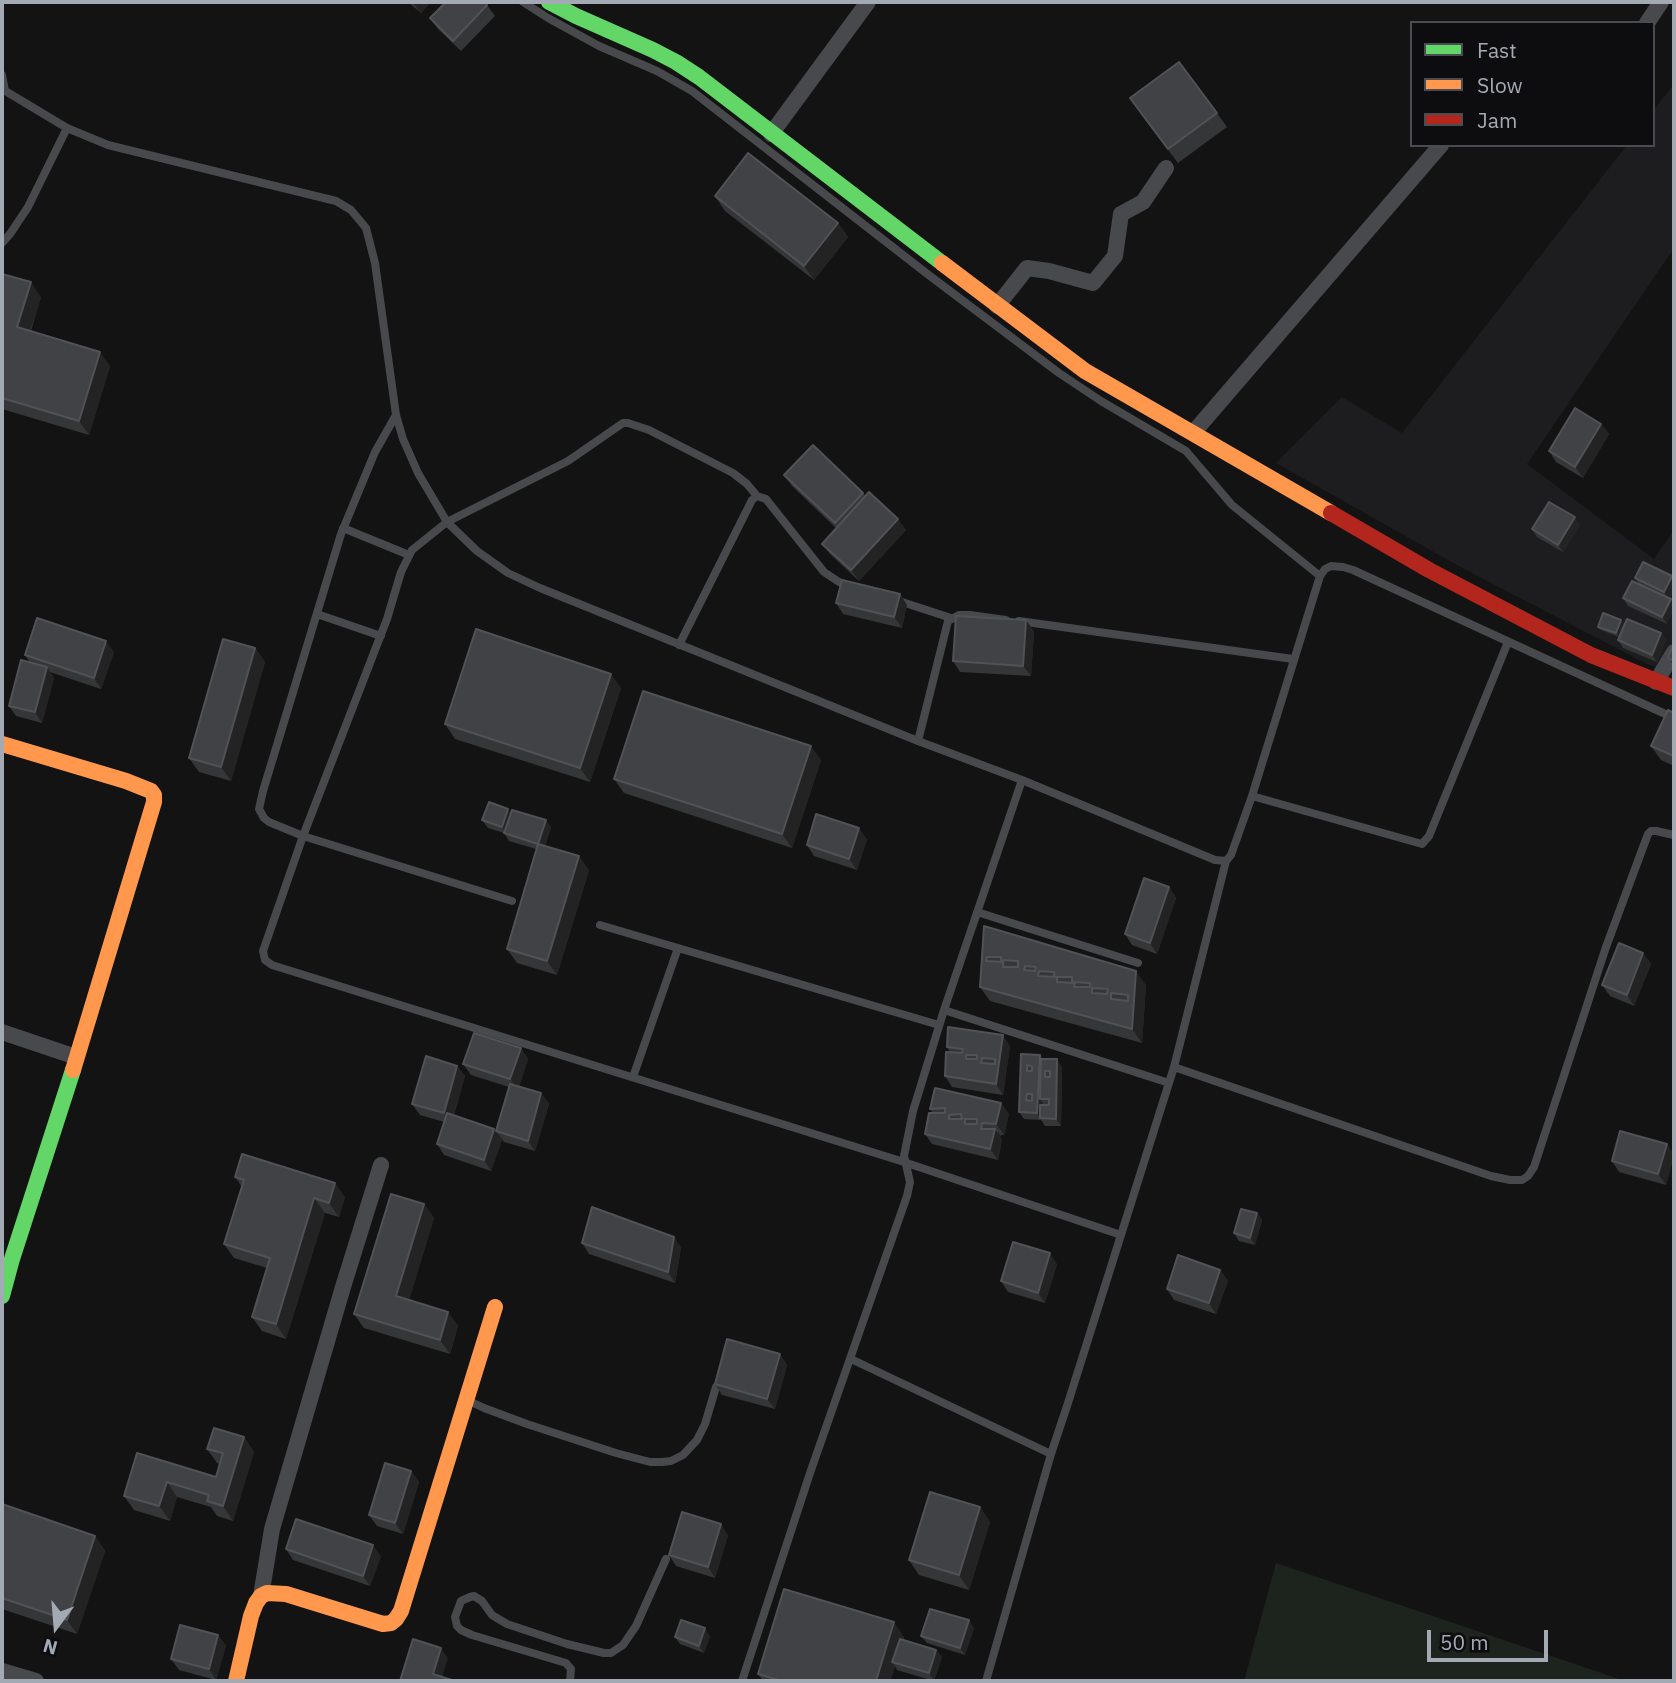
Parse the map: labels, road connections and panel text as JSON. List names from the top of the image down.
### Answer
{
  "legend": ["Fast", "Slow", "Jam"],
  "scale_bar": "50 m",
  "north": "bottom"
}
